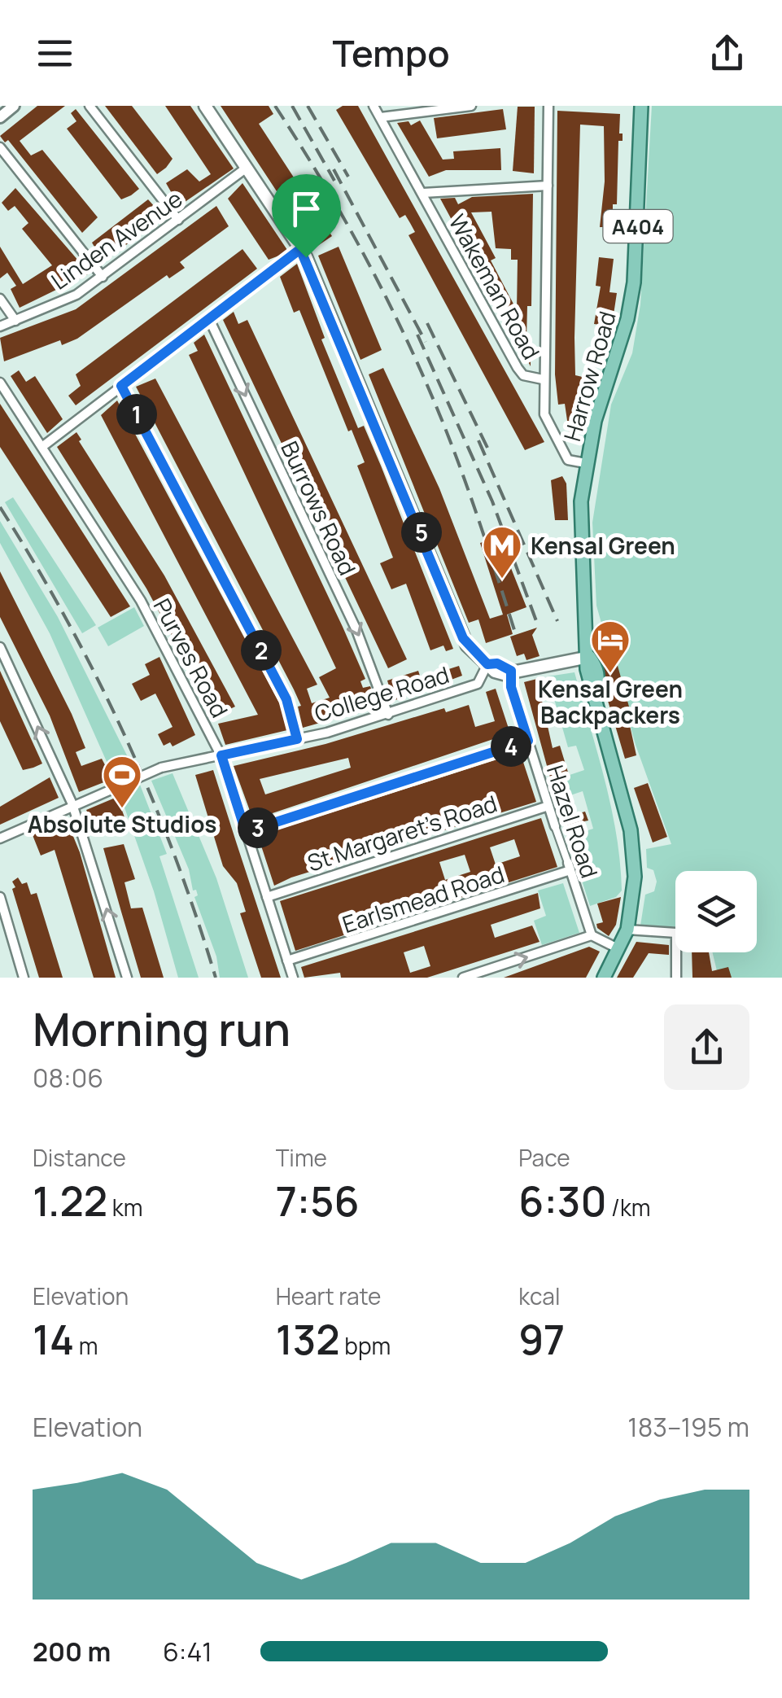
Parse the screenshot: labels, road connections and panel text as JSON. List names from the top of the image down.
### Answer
{
  "streets": {
    "main road": ["A404", "Harrow Road"],
    "street": [
      "Linden Avenue",
      "Wakeman Road",
      "Burrows Road",
      "Purves Road",
      "College Road",
      "Hazel Road",
      "St Margaret's Road",
      "Earlsmead Road"
    ]
  },
  "crossings": [
    ["Wakeman Road", "Harrow Road"],
    ["Burrows Road", "College Road"],
    ["Purves Road", "College Road"],
    ["Purves Road", "St Margaret's Road"],
    ["Purves Road", "Earlsmead Road"],
    ["Hazel Road", "St Margaret's Road"],
    ["Hazel Road", "Earlsmead Road"]
  ],
  "one_way": ["Burrows Road"],
  "places": {
    "metro station": ["Kensal Green"],
    "hotel": ["Kensal Green Backpackers"],
    "sports": ["Absolute Studios"]
  },
  "page": {
    "header": "Tempo",
    "pins": [
      "1",
      "5",
      "2",
      "4",
      "3"
    ],
    "heading": ["Morning run", "08:06"],
    "stats": [
      ["Distance", "1.22 km"],
      ["Time", "7:56"],
      ["Pace", "6:30 /km"],
      ["Elevation", "14 m"],
      ["Heart rate", "132 bpm"],
      ["kcal", "97"]
    ],
    "chart": ["Elevation", "183–195 m"],
    "list": [
      {
        "name": "200 m",
        "note": "6:41"
      }
    ]
  }
}
